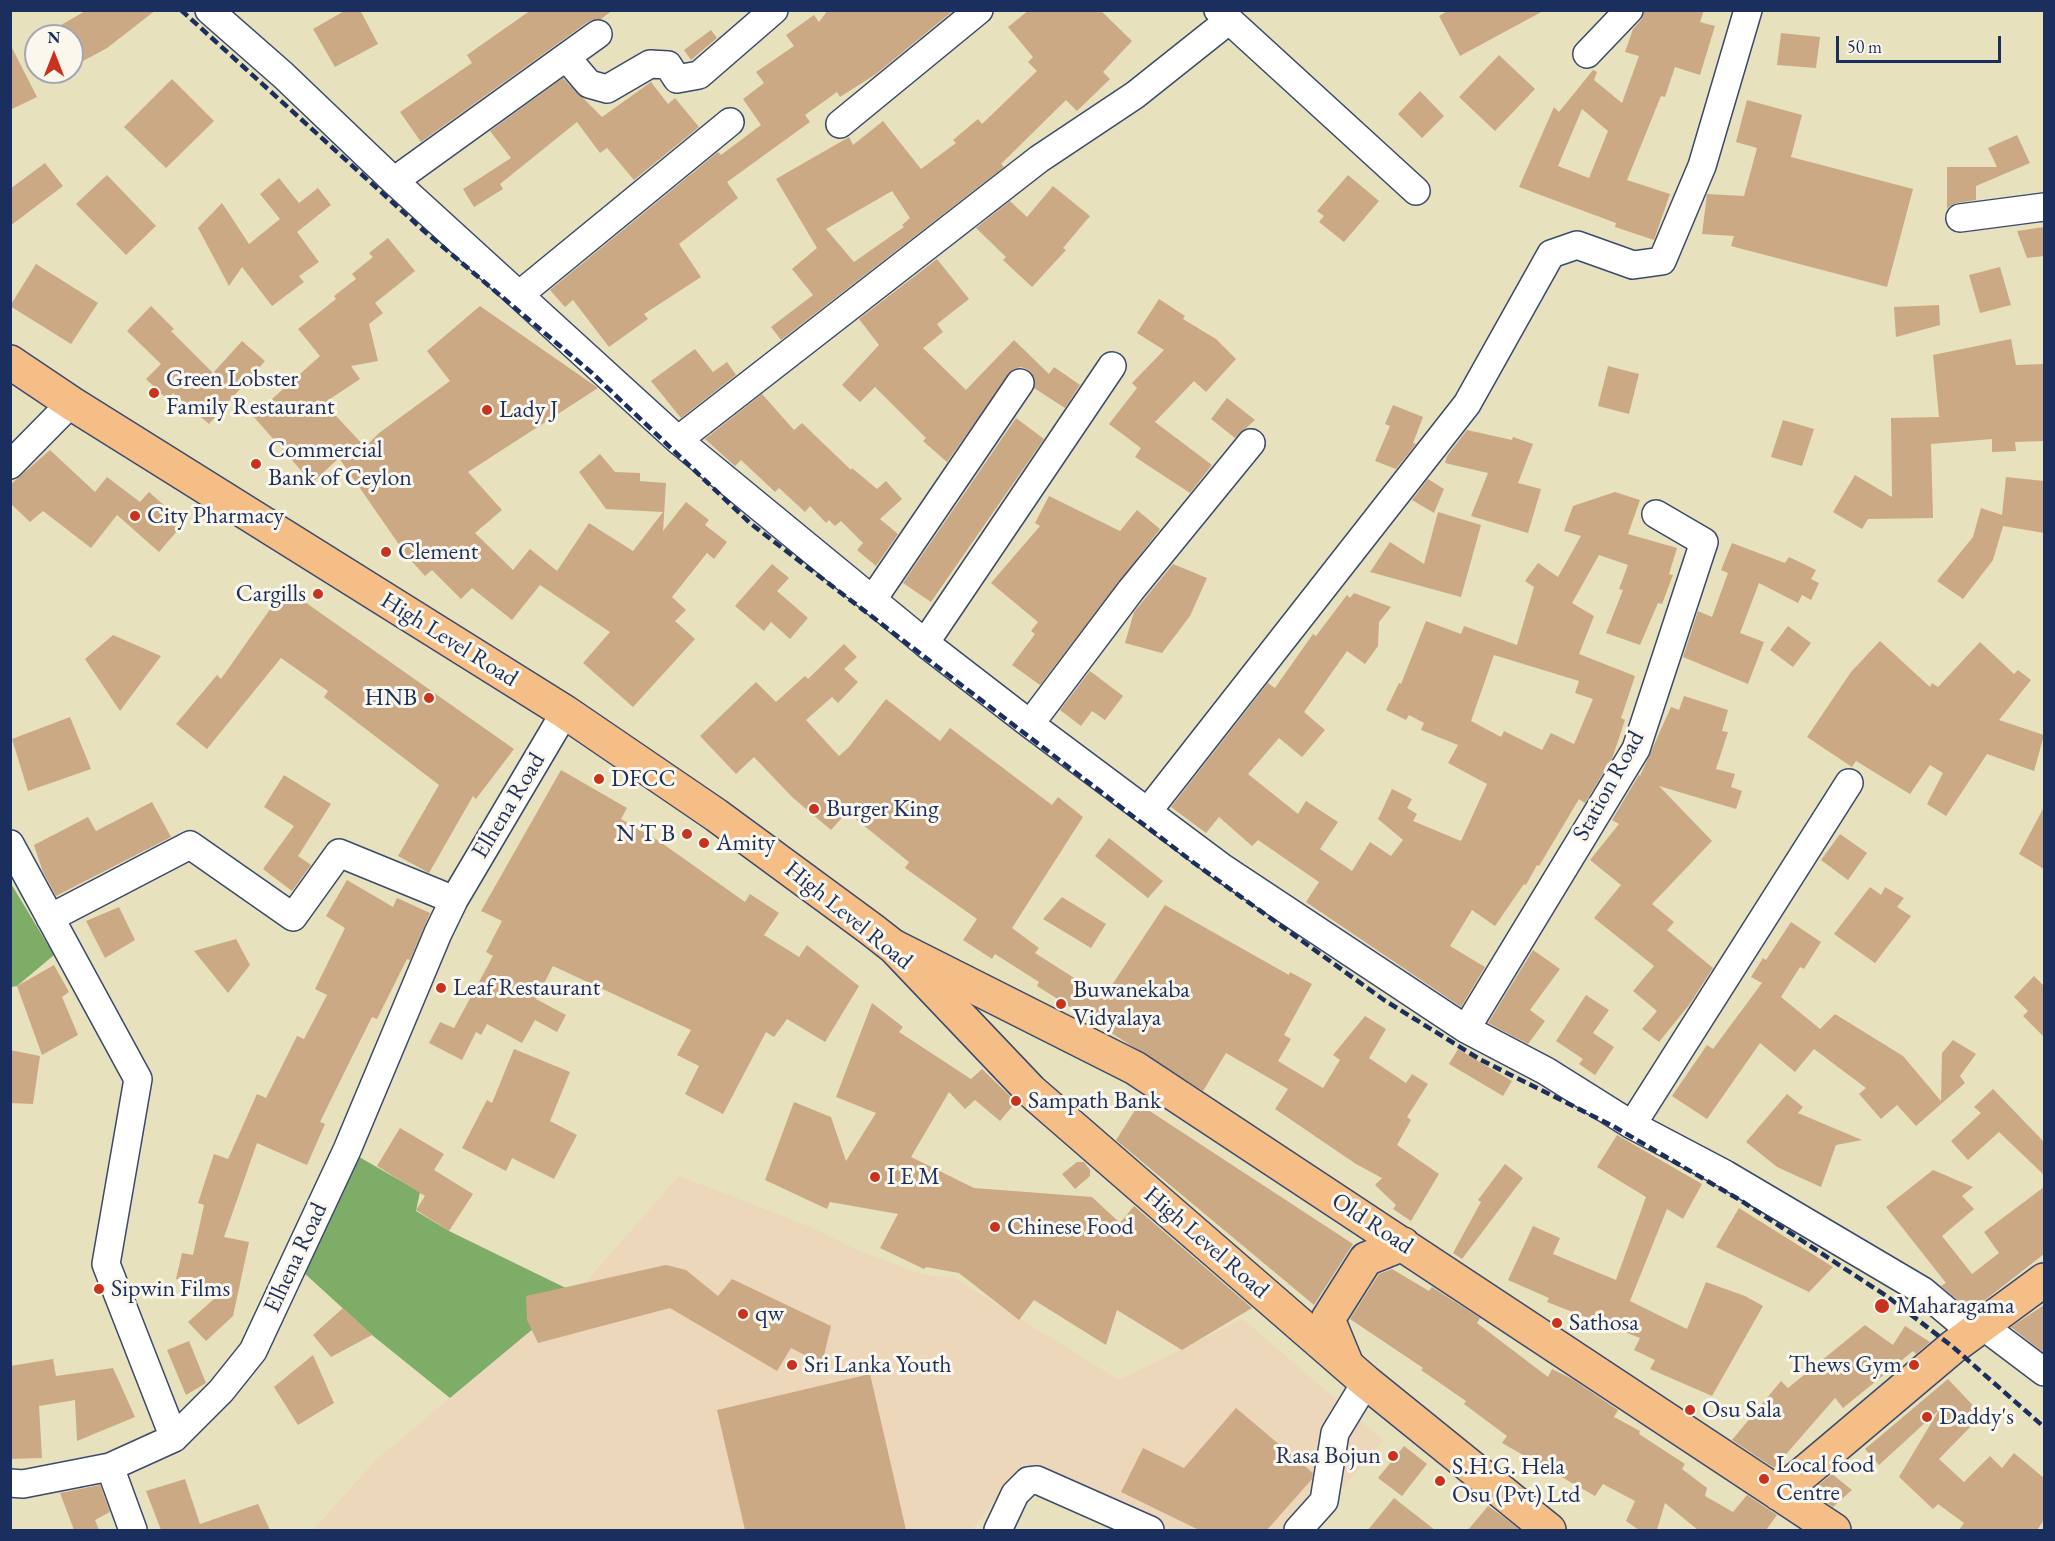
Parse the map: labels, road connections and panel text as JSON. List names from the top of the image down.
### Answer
{
  "streets": {
    "main road": ["High Level Road", "Old Road"],
    "street": ["Station Road", "Elhena Road"]
  },
  "crossings": [
    ["High Level Road", "Elhena Road"],
    ["High Level Road", "Old Road"]
  ],
  "places": [
    "Green Lobster Family Restaurant",
    "Lady J",
    "Commercial Bank of Ceylon",
    "City Pharmacy",
    "Clement",
    "Cargills",
    "HNB",
    "DFCC",
    "Burger King",
    "N T B",
    "Amity",
    "Leaf Restaurant",
    "Buwanekaba Vidyalaya",
    "Sampath Bank",
    "I E M",
    "Chinese Food",
    "Sipwin Films",
    "Maharagama",
    "qw",
    "Sathosa",
    "Sri Lanka Youth",
    "Thews Gym",
    "Osu Sala",
    "Daddy's",
    "Rasa Bojun",
    "Local food Centre",
    "S.H.G. Hela Osu (Pvt) Ltd"
  ],
  "scale_bar": "50 m",
  "north": "top"
}
